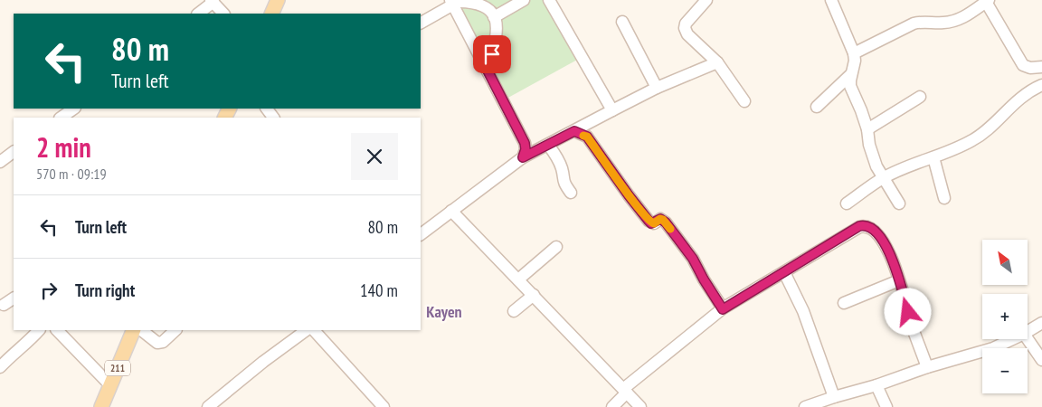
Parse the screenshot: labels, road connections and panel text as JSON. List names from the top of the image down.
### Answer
{
  "streets": {
    "main road": ["211"]
  },
  "districts": ["Kayen"],
  "north": "top left",
  "page": {
    "turn": ["80 m", "Turn left"],
    "heading": ["2 min", "570 m · 09:19"],
    "list": [
      {
        "name": "Turn left",
        "value": "80 m"
      },
      {
        "name": "Turn right",
        "value": "140 m"
      }
    ],
    "map_buttons": ["+", "−"]
  }
}
